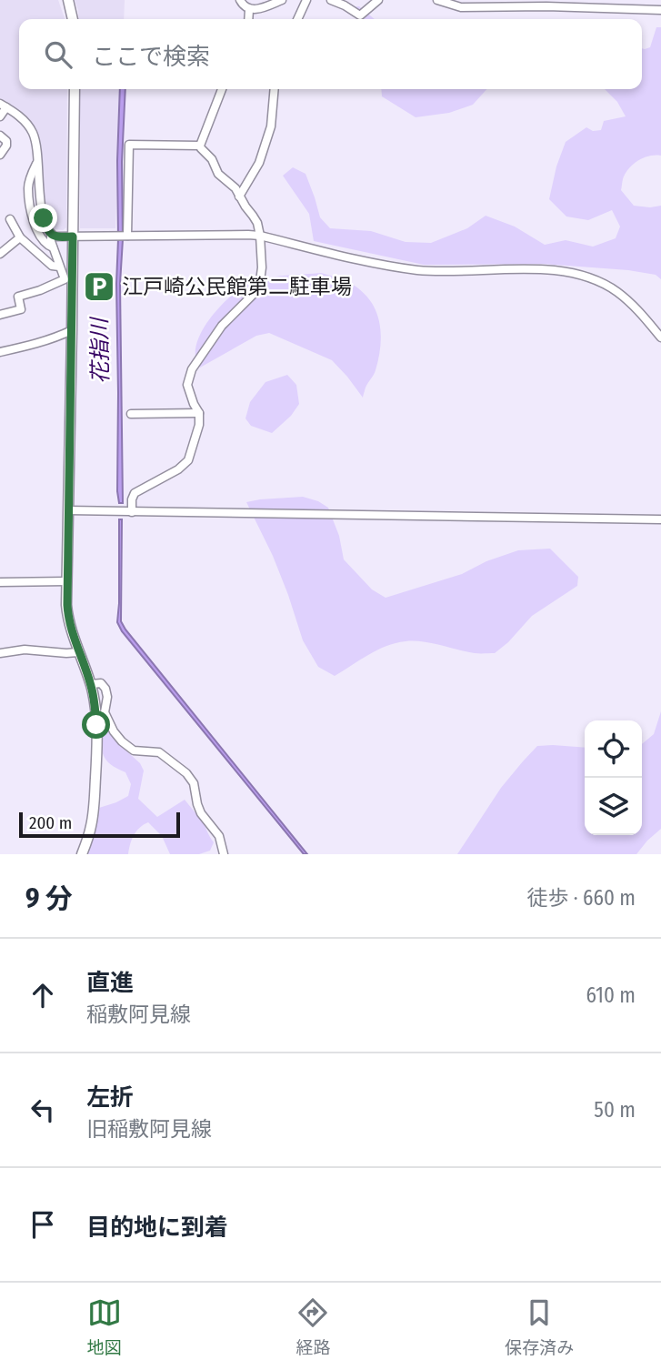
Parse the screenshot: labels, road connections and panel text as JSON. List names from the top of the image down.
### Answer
{
  "water": ["花指川"],
  "places": {
    "parking": ["江戸崎公民館第二駐車場"]
  },
  "scale_bar": "200 m",
  "page": {
    "search": "ここで検索",
    "scale": "200 m",
    "heading": ["9 分", "徒歩 · 660 m"],
    "list": [
      ["直進", "稲敷阿見線", "610 m"],
      ["左折", "旧稲敷阿見線", "50 m"],
      "目的地に到着"
    ],
    "nav": ["地図", "経路", "保存済み"]
  }
}
